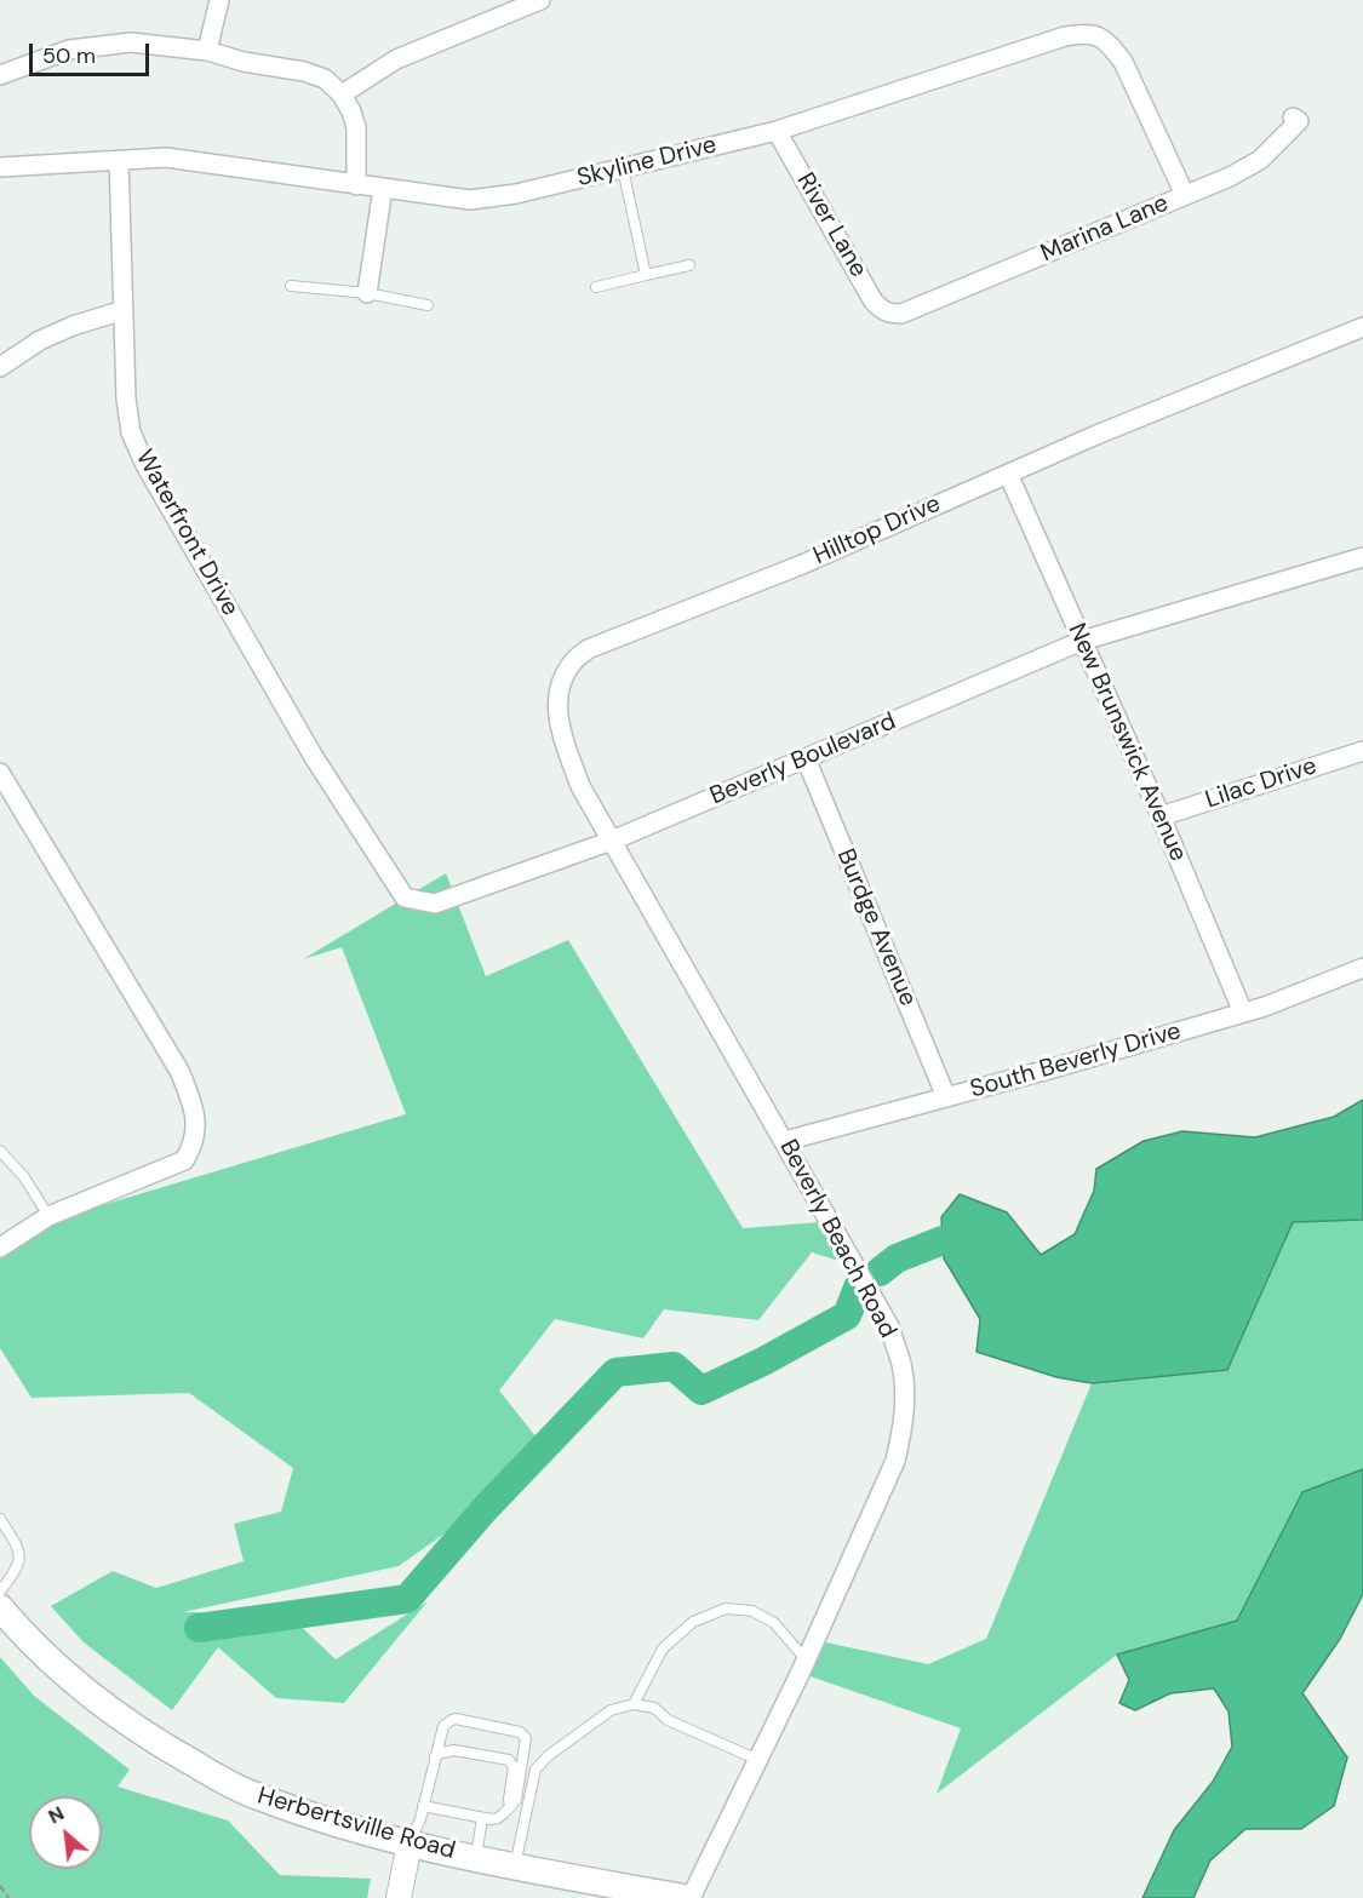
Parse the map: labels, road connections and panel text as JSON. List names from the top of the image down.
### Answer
{
  "streets": {
    "main road": ["Herbertsville Road"],
    "street": [
      "Skyline Drive",
      "River Lane",
      "Marina Lane",
      "Hilltop Drive",
      "Waterfront Drive",
      "New Brunswick Avenue",
      "Beverly Boulevard",
      "Lilac Drive",
      "Burdge Avenue",
      "South Beverly Drive",
      "Beverly Beach Road"
    ]
  },
  "crossings": [
    ["Skyline Drive", "River Lane"],
    ["Skyline Drive", "Marina Lane"],
    ["Skyline Drive", "Waterfront Drive"],
    ["River Lane", "Marina Lane"],
    ["Hilltop Drive", "New Brunswick Avenue"],
    ["Hilltop Drive", "Beverly Boulevard"],
    ["Hilltop Drive", "Beverly Beach Road"],
    ["Waterfront Drive", "Beverly Boulevard"],
    ["New Brunswick Avenue", "Beverly Boulevard"],
    ["New Brunswick Avenue", "Lilac Drive"],
    ["New Brunswick Avenue", "South Beverly Drive"],
    ["Beverly Boulevard", "Burdge Avenue"],
    ["Beverly Boulevard", "Beverly Beach Road"],
    ["Burdge Avenue", "South Beverly Drive"],
    ["South Beverly Drive", "Beverly Beach Road"],
    ["Beverly Beach Road", "Herbertsville Road"]
  ],
  "scale_bar": "50 m",
  "north": "top left"
}
